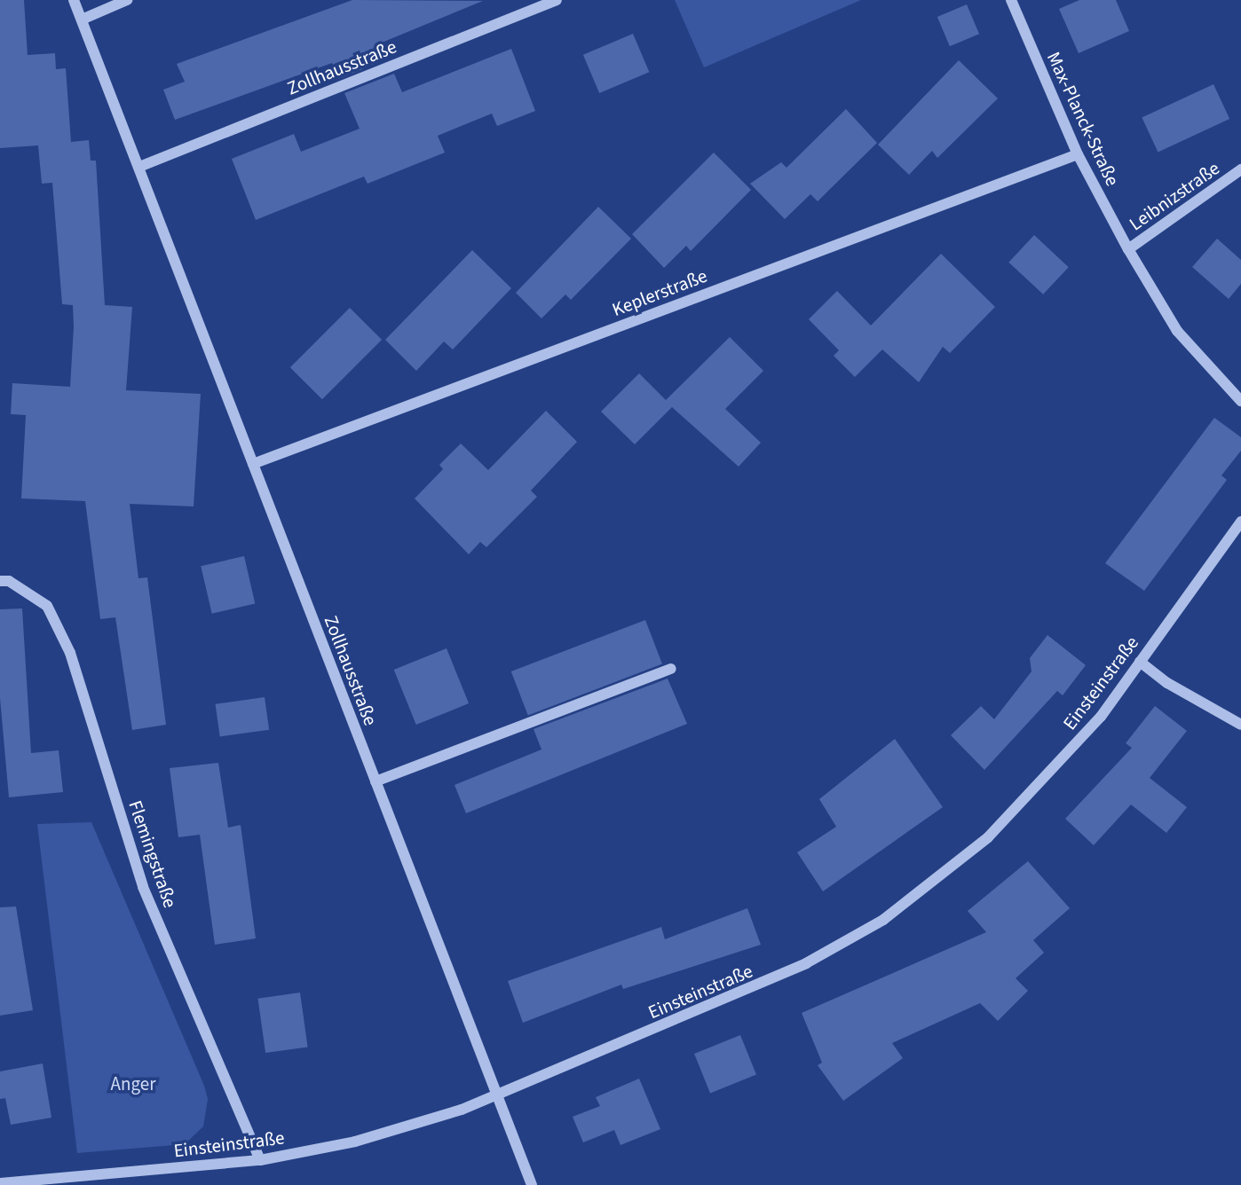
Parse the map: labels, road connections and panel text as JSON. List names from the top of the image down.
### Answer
{
  "streets": {
    "street": [
      "Zollhausstraße",
      "Max-Planck-Straße",
      "Leibnizstraße",
      "Keplerstraße",
      "Einsteinstraße",
      "Flemingstraße"
    ]
  },
  "crossings": [
    ["Zollhausstraße", "Keplerstraße"],
    ["Zollhausstraße", "Einsteinstraße"],
    ["Max-Planck-Straße", "Leibnizstraße"],
    ["Max-Planck-Straße", "Keplerstraße"],
    ["Einsteinstraße", "Flemingstraße"]
  ],
  "parks": ["Anger"]
}
